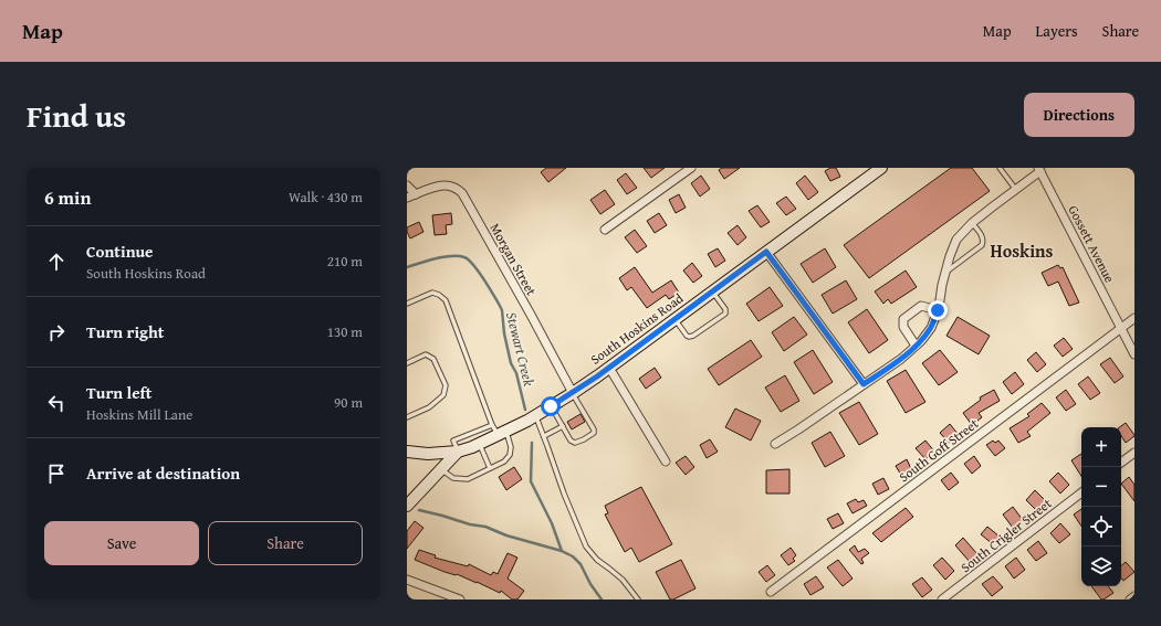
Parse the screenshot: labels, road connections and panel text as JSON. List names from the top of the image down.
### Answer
{
  "streets": {
    "street": [
      "Gossett Avenue",
      "Morgan Street",
      "South Hoskins Road",
      "South Goff Street",
      "South Crigler Street"
    ]
  },
  "crossings": [
    ["Gossett Avenue", "South Goff Street"],
    ["Morgan Street", "South Hoskins Road"]
  ],
  "districts": ["Hoskins"],
  "water": ["Stewart Creek"],
  "page": {
    "header": "Map",
    "nav": ["Map", "Layers", "Share"],
    "title": "Find us",
    "buttons": [
      "Directions",
      ["Save", "Share"]
    ],
    "heading": ["6 min", "Walk · 430 m"],
    "list": [
      ["Continue", "South Hoskins Road", "210 m"],
      ["Turn right", "130 m"],
      ["Turn left", "Hoskins Mill Lane", "90 m"],
      "Arrive at destination"
    ],
    "map_buttons": ["+", "−"]
  }
}
